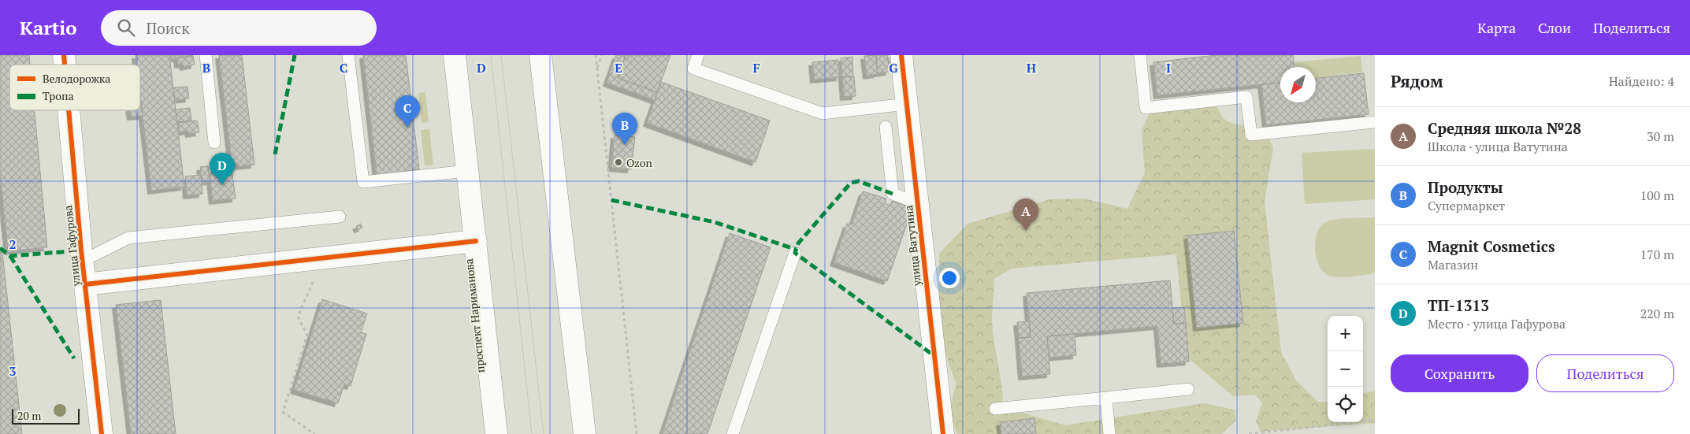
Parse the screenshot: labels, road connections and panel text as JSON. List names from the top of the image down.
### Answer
{
  "streets": {
    "street": ["улица Гафурова", "улица Ватутина", "проспект Нариманова"]
  },
  "places": ["Ozon"],
  "legend": ["Велодорожка", "Тропа"],
  "scale_bar": "20 m",
  "north": "bottom left",
  "page": {
    "header": "Kartio",
    "search": "Поиск",
    "nav": ["Карта", "Слои", "Поделиться"],
    "heading": ["Рядом", "Найдено: 4"],
    "pins": [
      "C",
      "B",
      "D",
      "A"
    ],
    "list": [
      {
        "mark": "A",
        "name": "Средняя школа №28",
        "note": "Школа · улица Ватутина",
        "value": "30 m"
      },
      {
        "mark": "B",
        "name": "Продукты",
        "note": "Супермаркет",
        "value": "100 m"
      },
      {
        "mark": "C",
        "name": "Magnit Cosmetics",
        "note": "Магазин",
        "value": "170 m"
      },
      {
        "mark": "D",
        "name": "ТП-1313",
        "note": "Место · улица Гафурова",
        "value": "220 m"
      }
    ],
    "map_buttons": ["+", "−"],
    "buttons": ["Сохранить", "Поделиться"],
    "scale": "20 m"
  },
  "grid": {
    "columns": [
      "B",
      "C",
      "D",
      "E",
      "F",
      "G",
      "H",
      "I"
    ],
    "rows": ["2", "3"]
  }
}
